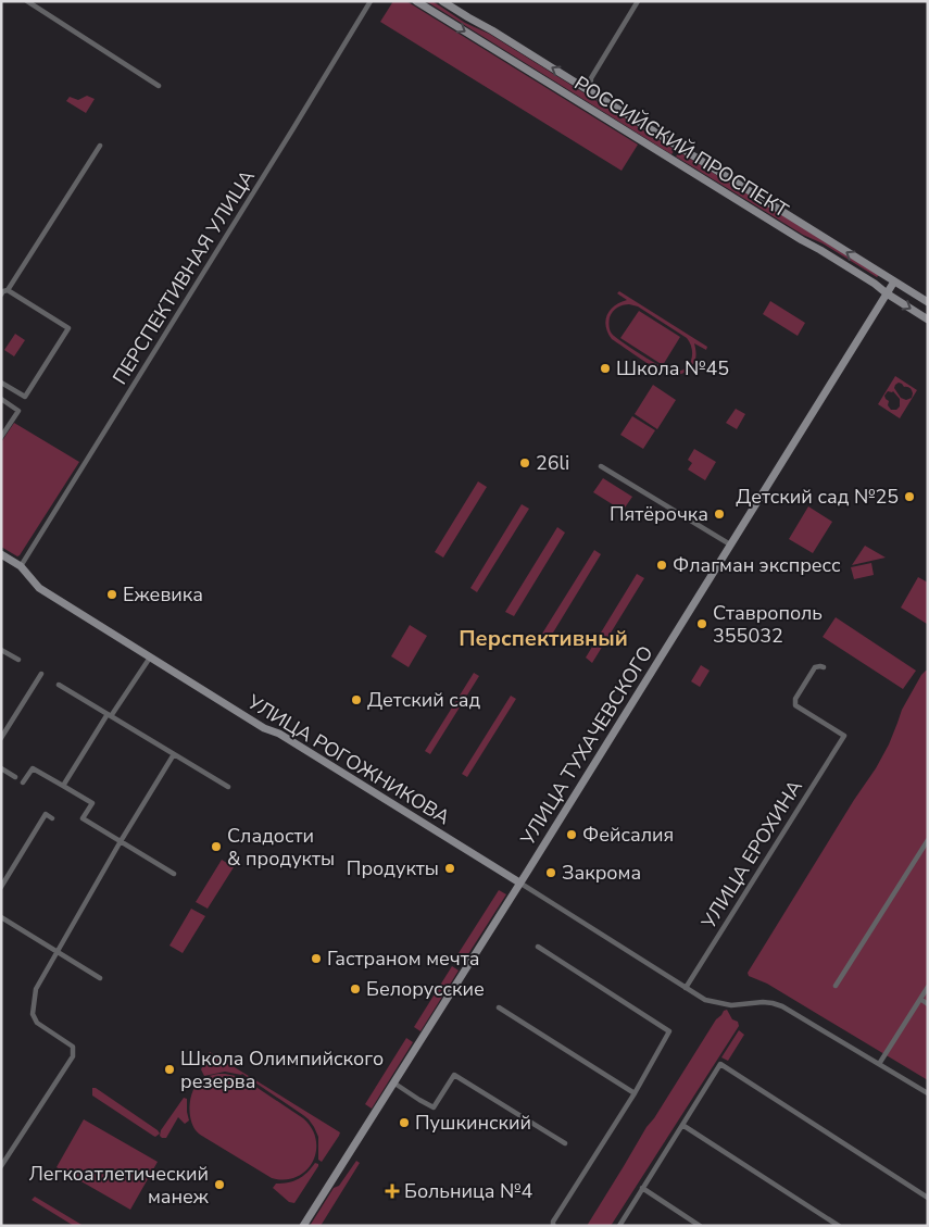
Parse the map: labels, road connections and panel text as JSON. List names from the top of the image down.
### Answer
{
  "streets": {
    "main road": ["РОССИЙСКИЙ ПРОСПЕКТ", "УЛИЦА ТУХАЧЕВСКОГО", "УЛИЦА РОГОЖНИКОВА"],
    "street": ["ПЕРСПЕКТИВНАЯ УЛИЦА", "УЛИЦА ЕРОХИНА"]
  },
  "crossings": [
    ["РОССИЙСКИЙ ПРОСПЕКТ", "УЛИЦА ТУХАЧЕВСКОГО"],
    ["ПЕРСПЕКТИВНАЯ УЛИЦА", "УЛИЦА РОГОЖНИКОВА"],
    ["УЛИЦА ТУХАЧЕВСКОГО", "УЛИЦА РОГОЖНИКОВА"],
    ["УЛИЦА РОГОЖНИКОВА", "УЛИЦА ЕРОХИНА"]
  ],
  "districts": ["Перспективный"],
  "places": {
    "other": [
      "Школа №45",
      "26li",
      "Детский сад №25",
      "Пятёрочка",
      "Флагман экспресс",
      "Ежевика",
      "Ставрополь 355032",
      "Детский сад",
      "Фейсалия",
      "Сладости & продукты",
      "Продукты",
      "Закрома",
      "Гастраном мечта",
      "Белорусские",
      "Школа Олимпийского резерва",
      "Пушкинский",
      "Легкоатлетический манеж"
    ],
    "health": ["Больница №4"]
  }
}
